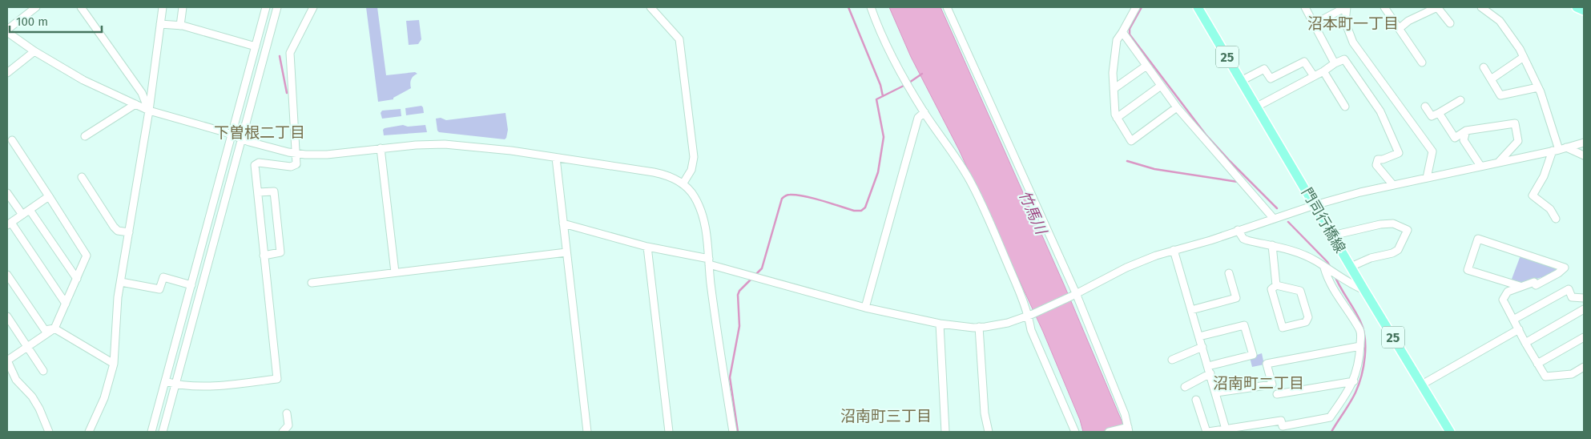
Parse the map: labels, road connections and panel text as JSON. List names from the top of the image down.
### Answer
{
  "streets": {
    "main road": ["25", "門司行橋線"]
  },
  "districts": [
    "沼本町一丁目",
    "下曽根二丁目",
    "沼南町二丁目",
    "沼南町三丁目"
  ],
  "water": ["竹馬川"],
  "scale_bar": "100 m"
}
